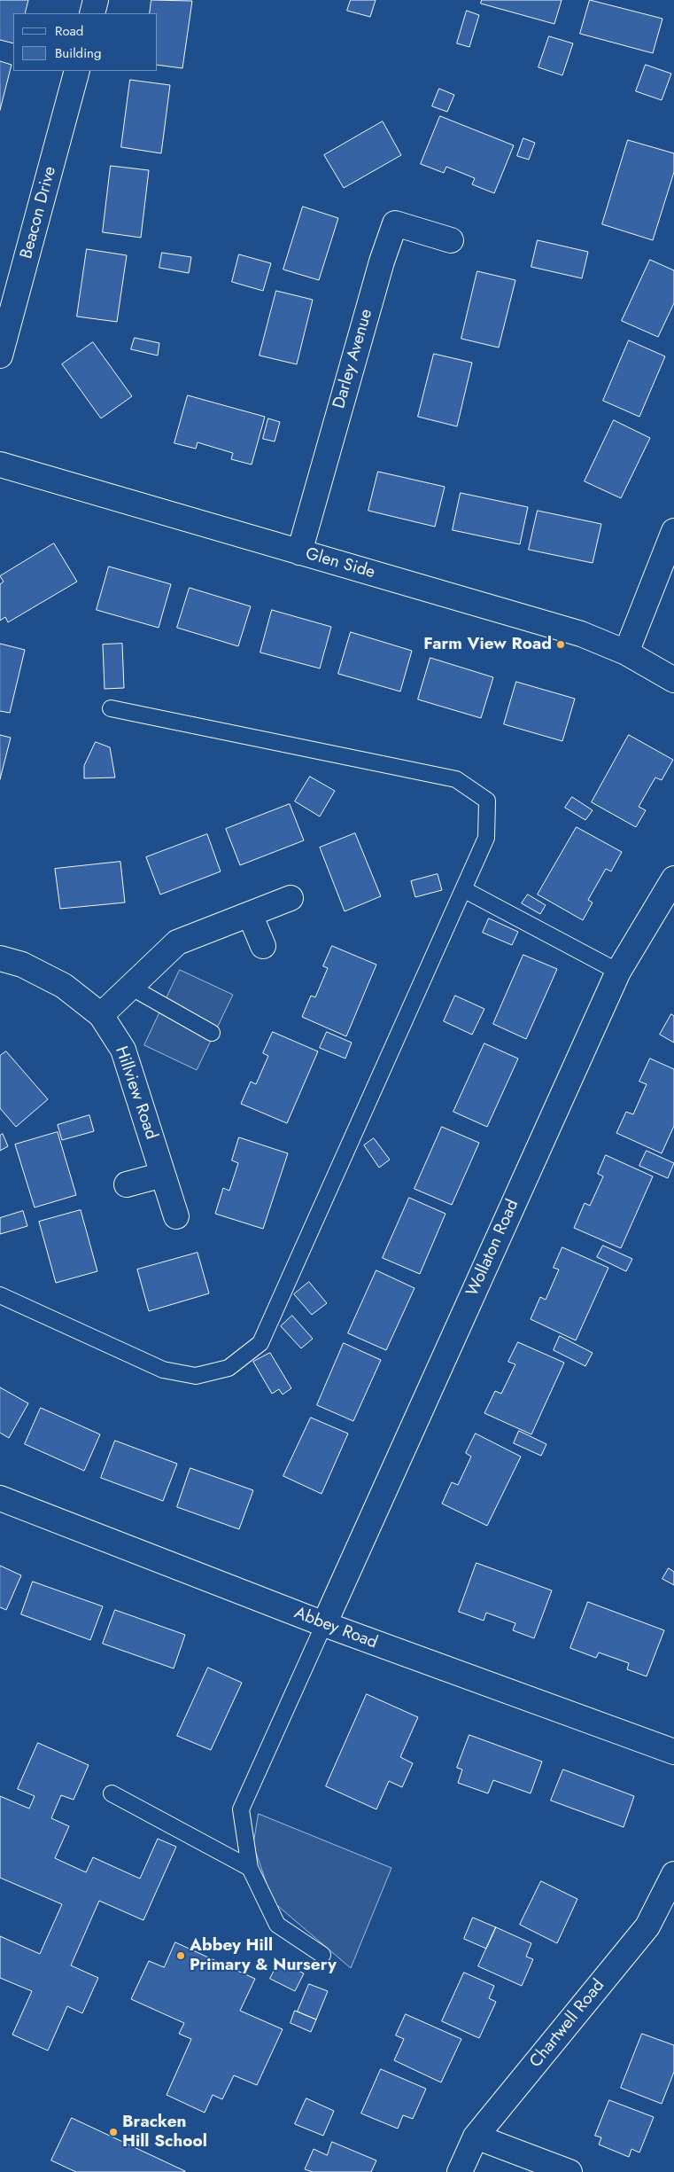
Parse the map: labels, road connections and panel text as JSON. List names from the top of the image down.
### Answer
{
  "streets": {
    "street": [
      "Beacon Drive",
      "Darley Avenue",
      "Glen Side",
      "Hillview Road",
      "Wollaton Road",
      "Abbey Road",
      "Chartwell Road"
    ]
  },
  "crossings": [
    ["Darley Avenue", "Glen Side"],
    ["Wollaton Road", "Abbey Road"]
  ],
  "places": ["Farm View Road", "Abbey Hill Primary & Nursery", "Bracken Hill School"],
  "legend": ["Road", "Building"]
}
